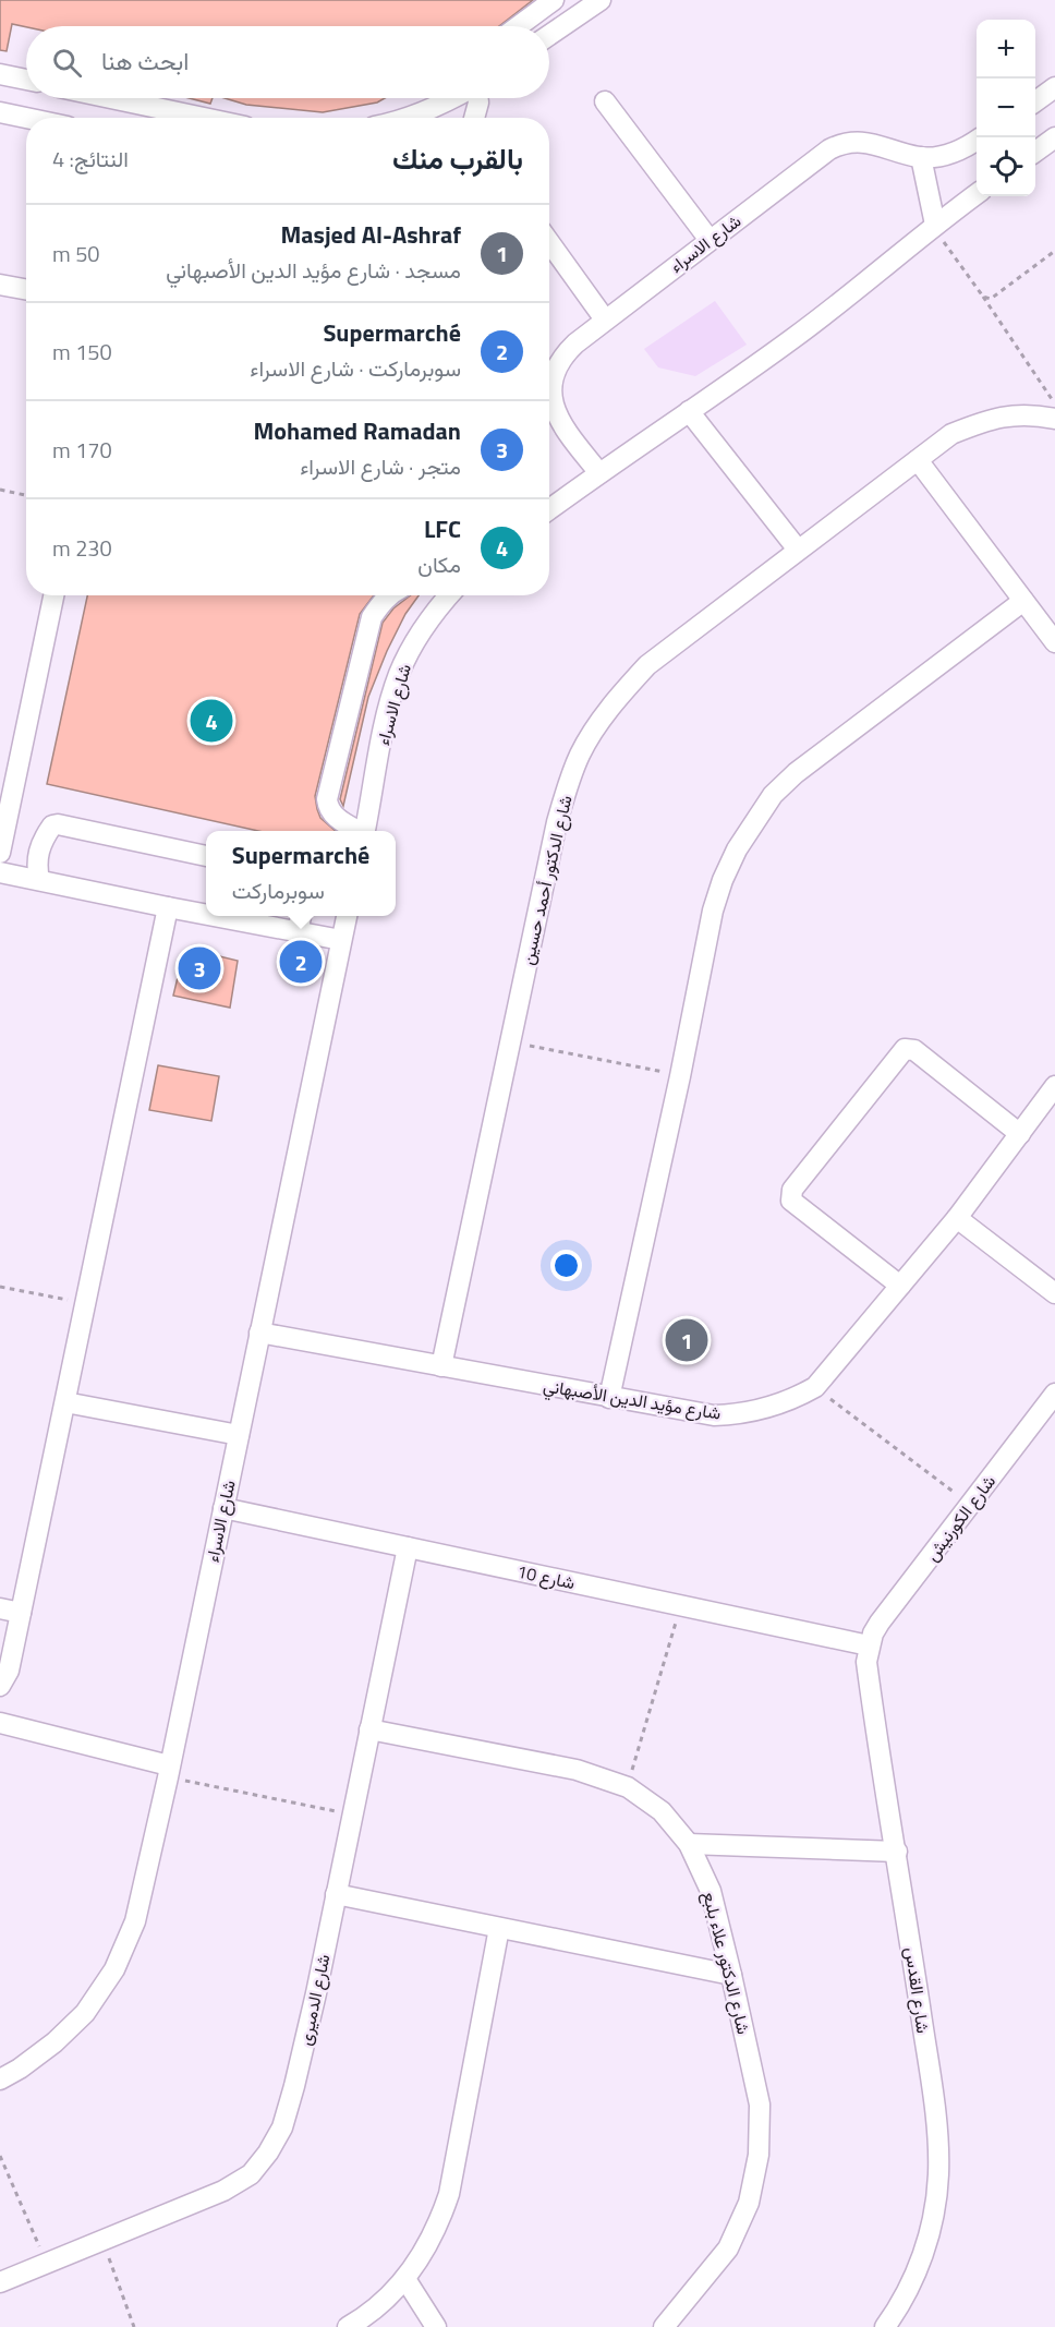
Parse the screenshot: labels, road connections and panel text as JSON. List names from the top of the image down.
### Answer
{
  "streets": {
    "street": [
      "شارع الاسراء",
      "شارع الدكتور أحمد حسين",
      "شارع مؤيد الدين الأصبهاني",
      "شارع الكورنيش",
      "شارع 10",
      "شارع الدكتور علاء بلبع",
      "شارع القدس",
      "شارع الدميرى"
    ]
  },
  "crossings": [
    ["شارع الاسراء", "شارع مؤيد الدين الأصبهاني"],
    ["شارع الاسراء", "شارع 10"],
    ["شارع الدكتور أحمد حسين", "شارع مؤيد الدين الأصبهاني"],
    ["شارع الكورنيش", "شارع 10"],
    ["شارع الكورنيش", "شارع القدس"],
    ["شارع 10", "شارع القدس"],
    ["شارع 10", "شارع الدميرى"],
    ["شارع الدكتور علاء بلبع", "شارع الدميرى"]
  ],
  "page": {
    "map_buttons": ["+", "−"],
    "search": "ابحث هنا",
    "heading": ["بالقرب منك", "النتائج: 4"],
    "list": [
      {
        "mark": "1",
        "name": "Masjed Al-Ashraf",
        "note": "مسجد · شارع مؤيد الدين الأصبهاني",
        "value": "50 m"
      },
      {
        "mark": "2",
        "name": "Supermarché",
        "note": "سوبرماركت · شارع الاسراء",
        "value": "150 m"
      },
      {
        "mark": "3",
        "name": "Mohamed Ramadan",
        "note": "متجر · شارع الاسراء",
        "value": "170 m"
      },
      {
        "mark": "4",
        "name": "LFC",
        "note": "مكان",
        "value": "230 m"
      }
    ],
    "pins": [
      "4",
      "2",
      "3",
      "1"
    ],
    "popup": ["Supermarché", "سوبرماركت"]
  }
}
